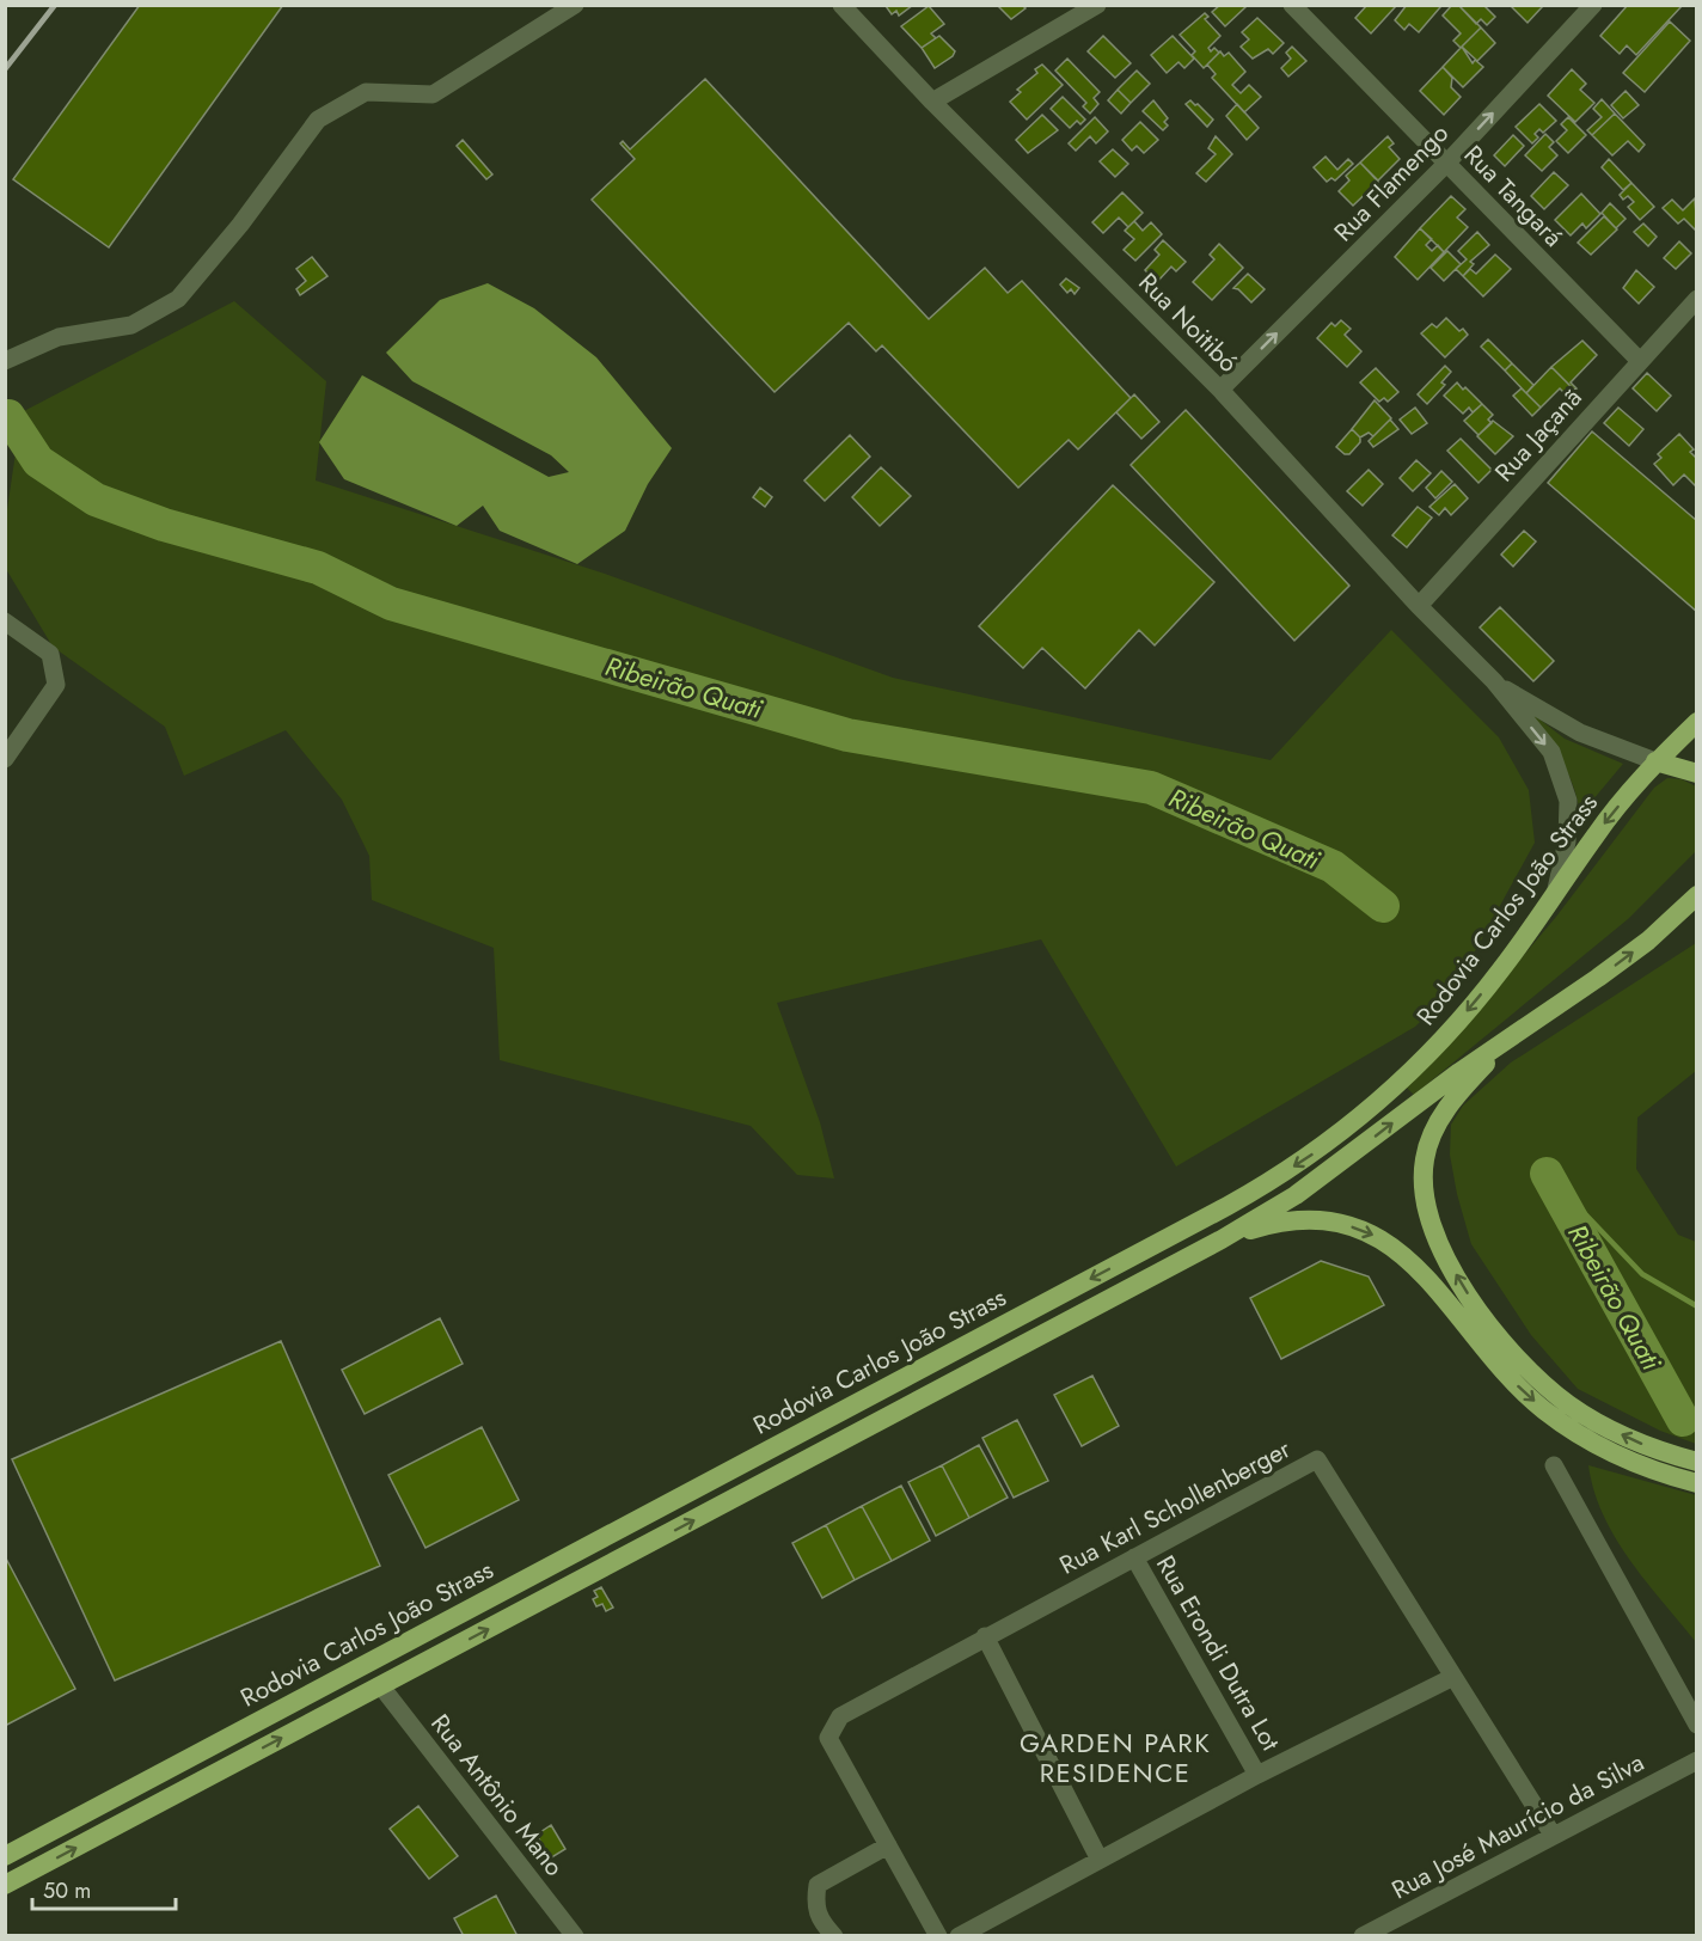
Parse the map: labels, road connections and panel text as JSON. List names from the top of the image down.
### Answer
{
  "streets": {
    "highway": ["Rodovia Carlos João Strass"],
    "street": [
      "Rua Flamengo",
      "Rua Tangará",
      "Rua Noitibó",
      "Rua Jaçanã",
      "Rua Karl Schollenberger",
      "Rua Erondi Dutra Lot",
      "Rua Antônio Mano",
      "Rua José Maurício da Silva"
    ]
  },
  "crossings": [
    ["Rua Flamengo", "Rua Tangará"],
    ["Rua Flamengo", "Rua Noitibó"],
    ["Rua Tangará", "Rua Jaçanã"],
    ["Rua Noitibó", "Rua Jaçanã"],
    ["Rua Noitibó", "Rodovia Carlos João Strass"],
    ["Rodovia Carlos João Strass", "Rua Antônio Mano"],
    ["Rua Karl Schollenberger", "Rua Erondi Dutra Lot"],
    ["Rua Karl Schollenberger", "Rua José Maurício da Silva"]
  ],
  "one_way": ["Rua Flamengo"],
  "districts": ["GARDEN PARK RESIDENCE"],
  "water": ["Ribeirão Quati"],
  "scale_bar": "50 m"
}
